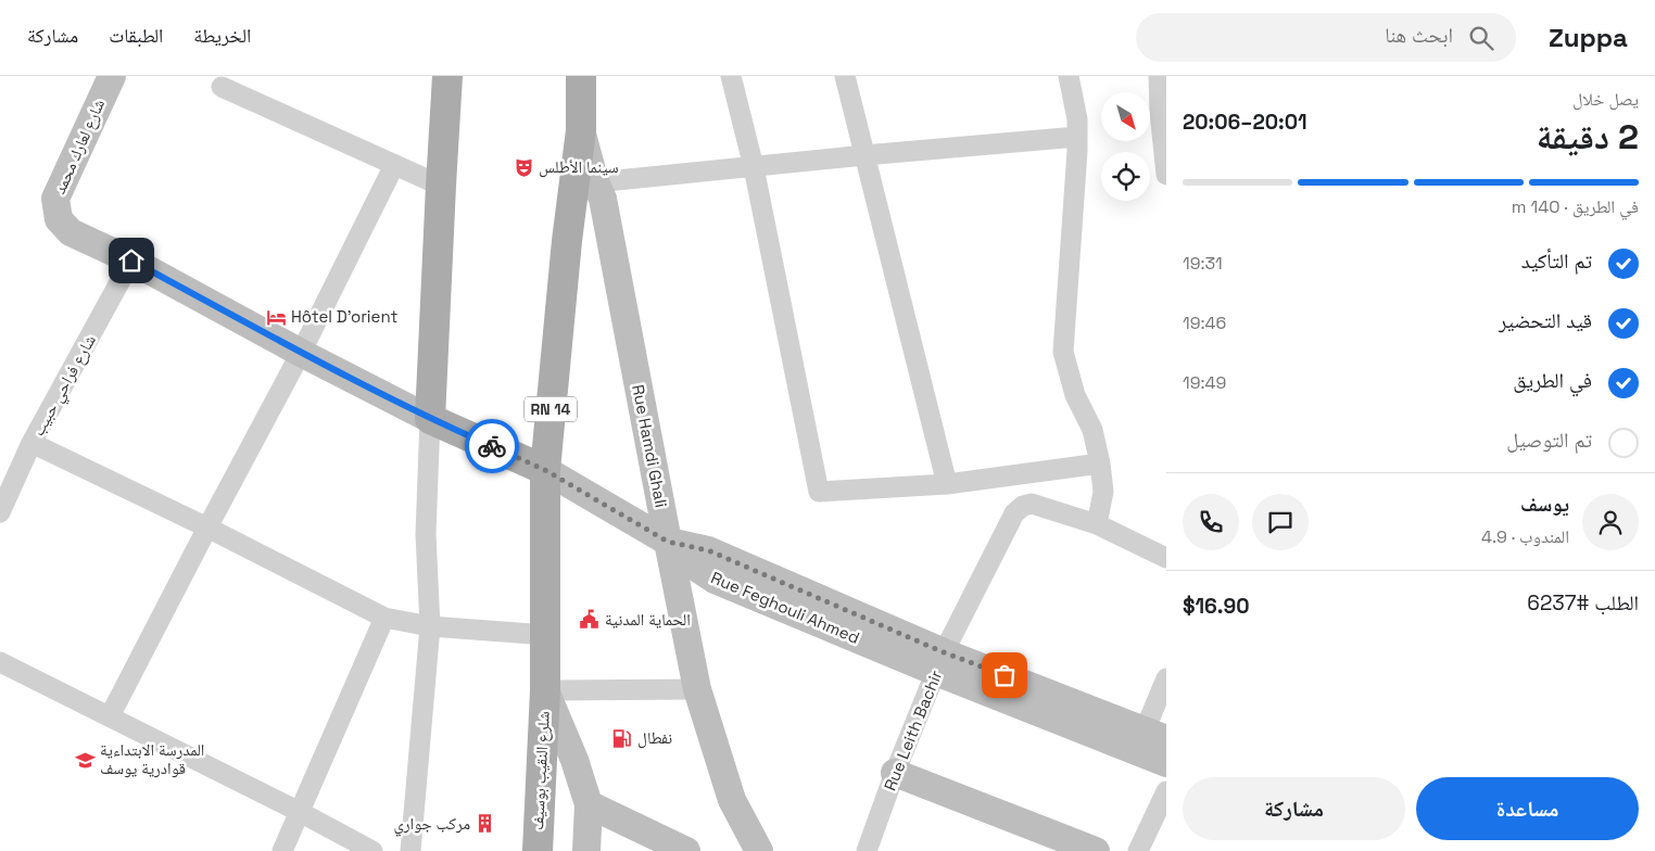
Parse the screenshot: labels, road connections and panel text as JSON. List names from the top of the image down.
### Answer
{
  "streets": {
    "main road": ["RN 14", "شلرع النقيب بوسيف"],
    "street": [
      "شارع لعارك محمد",
      "شارع فراحي حبيب",
      "Rue Hamdi Ghali",
      "Rue Feghouli Ahmed",
      "Rue Leith Bachir"
    ]
  },
  "crossings": [
    ["شارع لعارك محمد", "شارع فراحي حبيب"],
    ["RN 14", "Rue Hamdi Ghali"],
    ["RN 14", "Rue Feghouli Ahmed"],
    ["RN 14", "شلرع النقيب بوسيف"],
    ["Rue Hamdi Ghali", "Rue Feghouli Ahmed"],
    ["Rue Feghouli Ahmed", "Rue Leith Bachir"]
  ],
  "places": {
    "theatre": ["سينما الأطلس"],
    "hotel": ["Hôtel D'orient"],
    "public building": ["الحماية المدنية"],
    "fuel station": ["نفطال"],
    "school or university": ["المدرسة الابتداءية قوادرية يوسف"],
    "building": ["مركب جواري"]
  },
  "north": "bottom right",
  "page": {
    "header": "Zuppa",
    "search": "ابحث هنا",
    "nav": ["الخريطة", "الطبقات", "مشاركة"],
    "heading": ["2 دقيقة", "يصل خلال", "20:01–20:06"],
    "panel": [
      "يوسف",
      "المندوب · 4.9",
      "الطلب #6237",
      "$16.90"
    ],
    "bar": "في الطريق · 140 m",
    "list": [
      ["تم التأكيد", "19:31"],
      ["قيد التحضير", "19:46"],
      ["في الطريق", "19:49"],
      "تم التوصيل"
    ],
    "buttons": ["مساعدة", "مشاركة"]
  }
}
